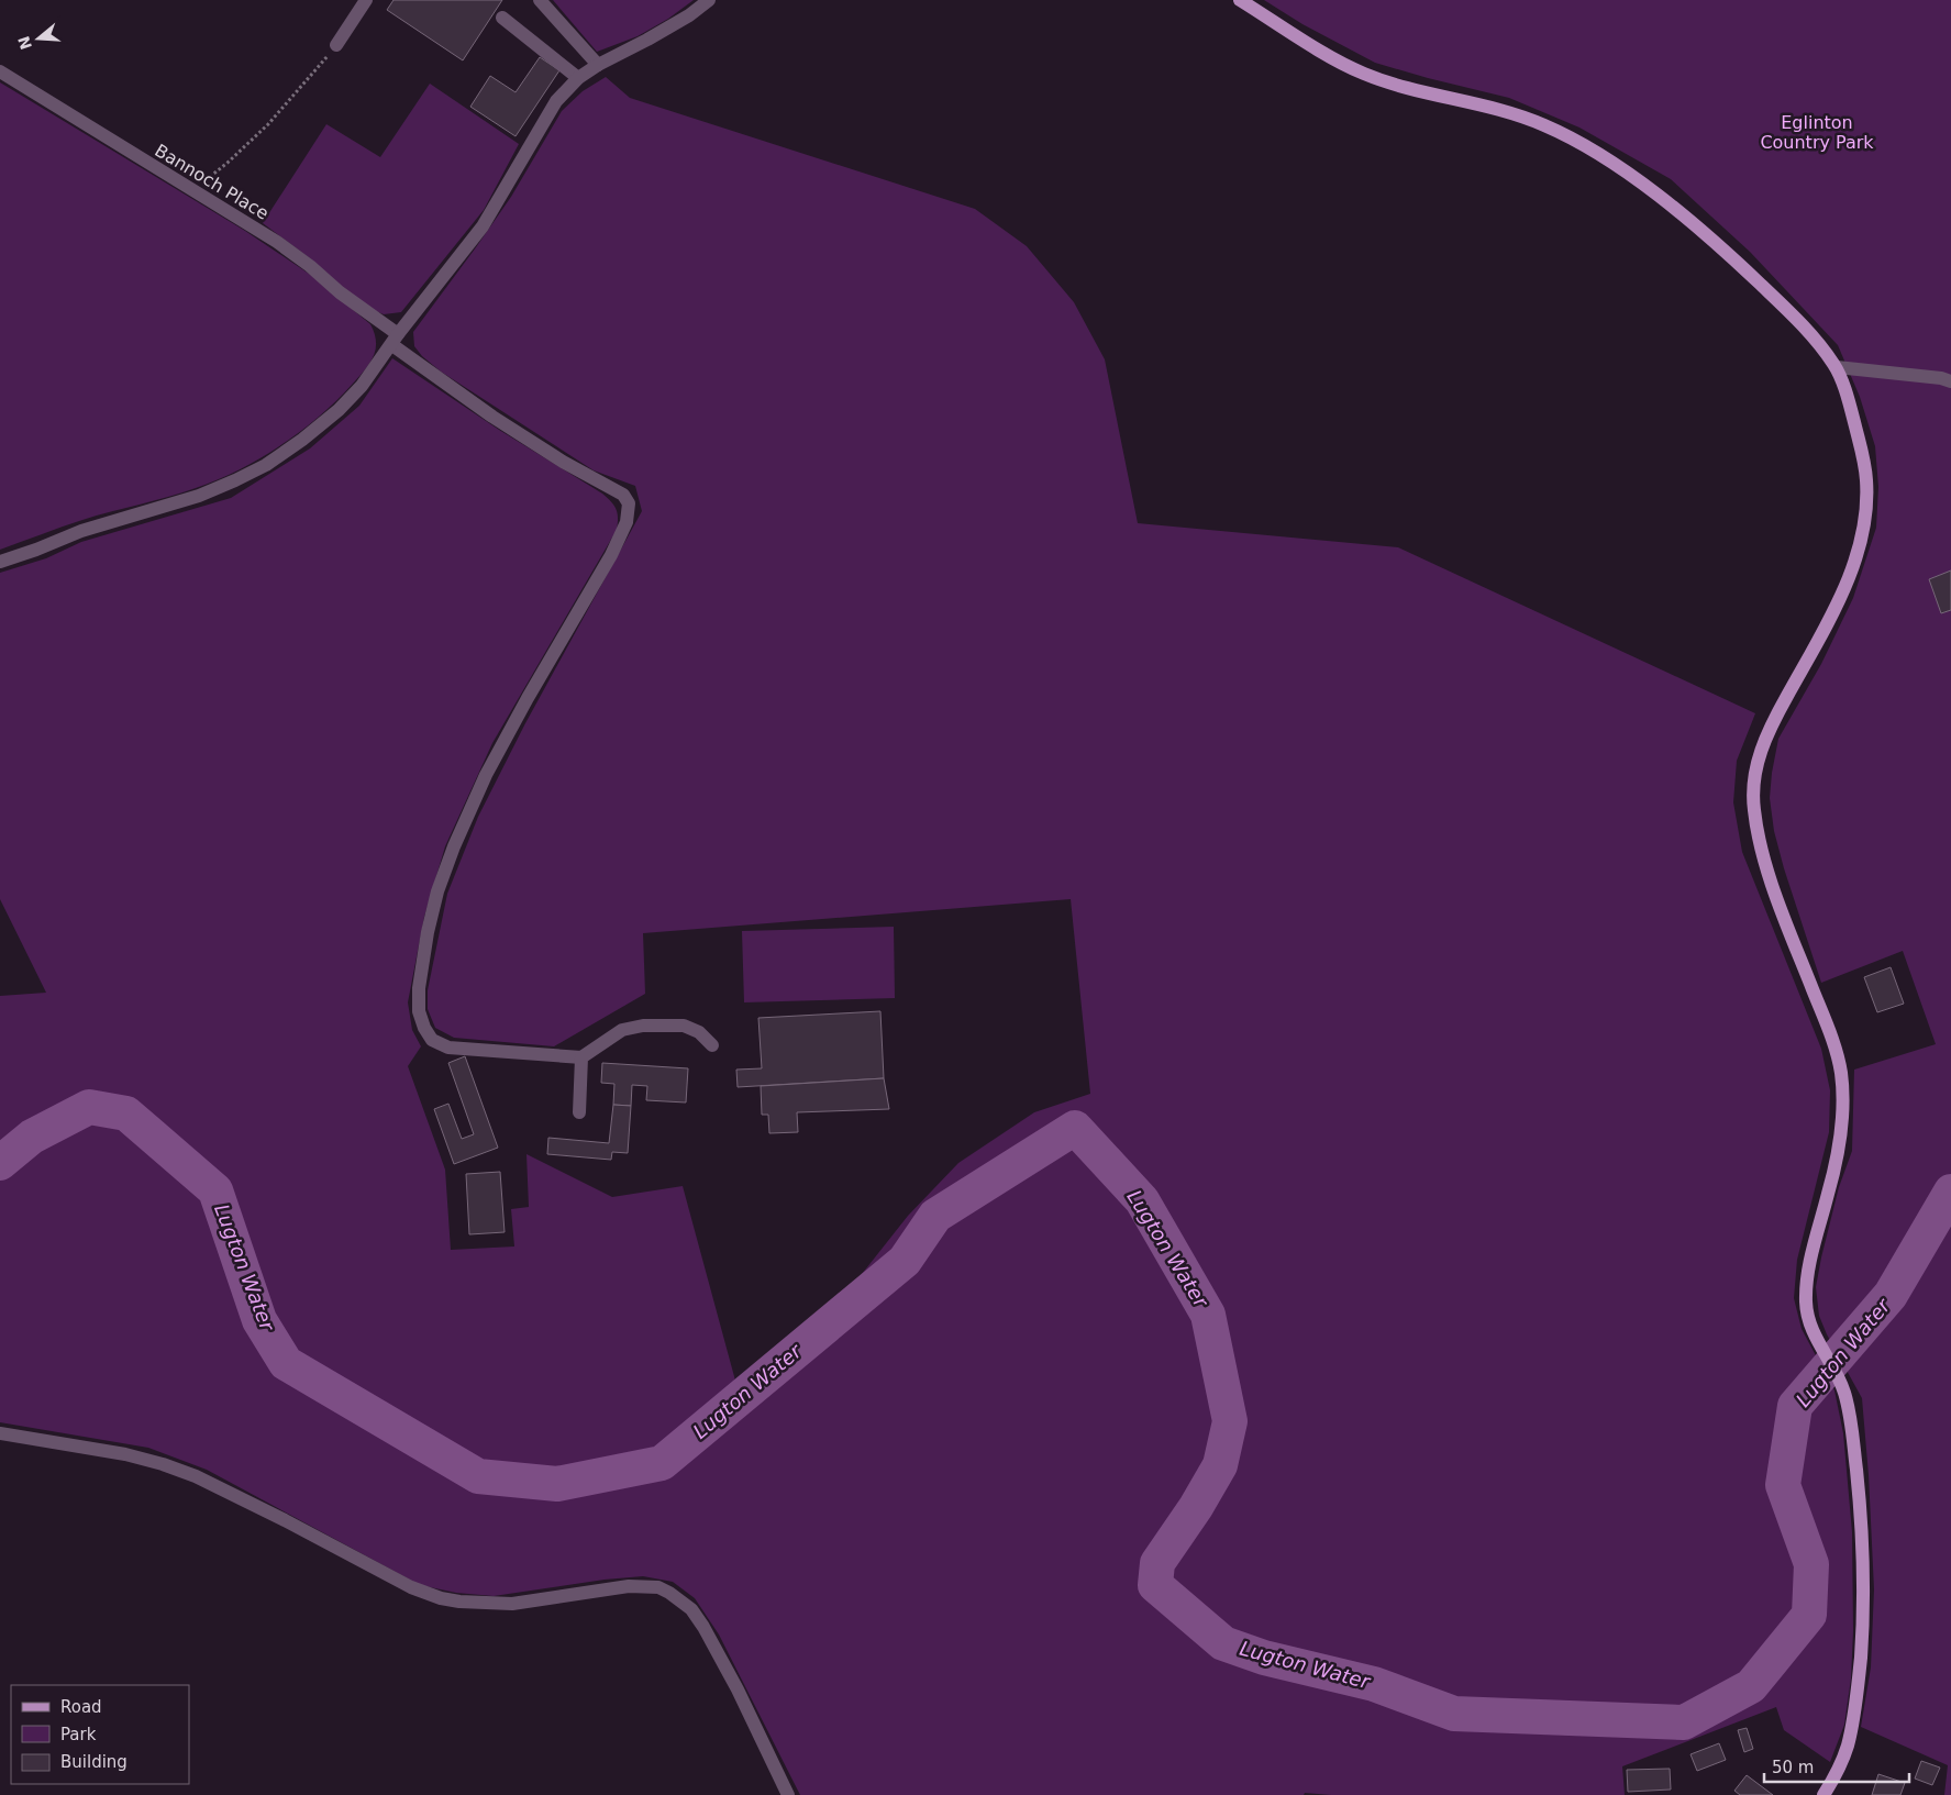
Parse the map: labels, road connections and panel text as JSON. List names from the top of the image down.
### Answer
{
  "streets": {
    "street": ["Bannoch Place"]
  },
  "water": ["Lugton Water"],
  "parks": ["Eglinton Country Park"],
  "legend": ["Road", "Park", "Building"],
  "scale_bar": "50 m",
  "north": "left"
}
